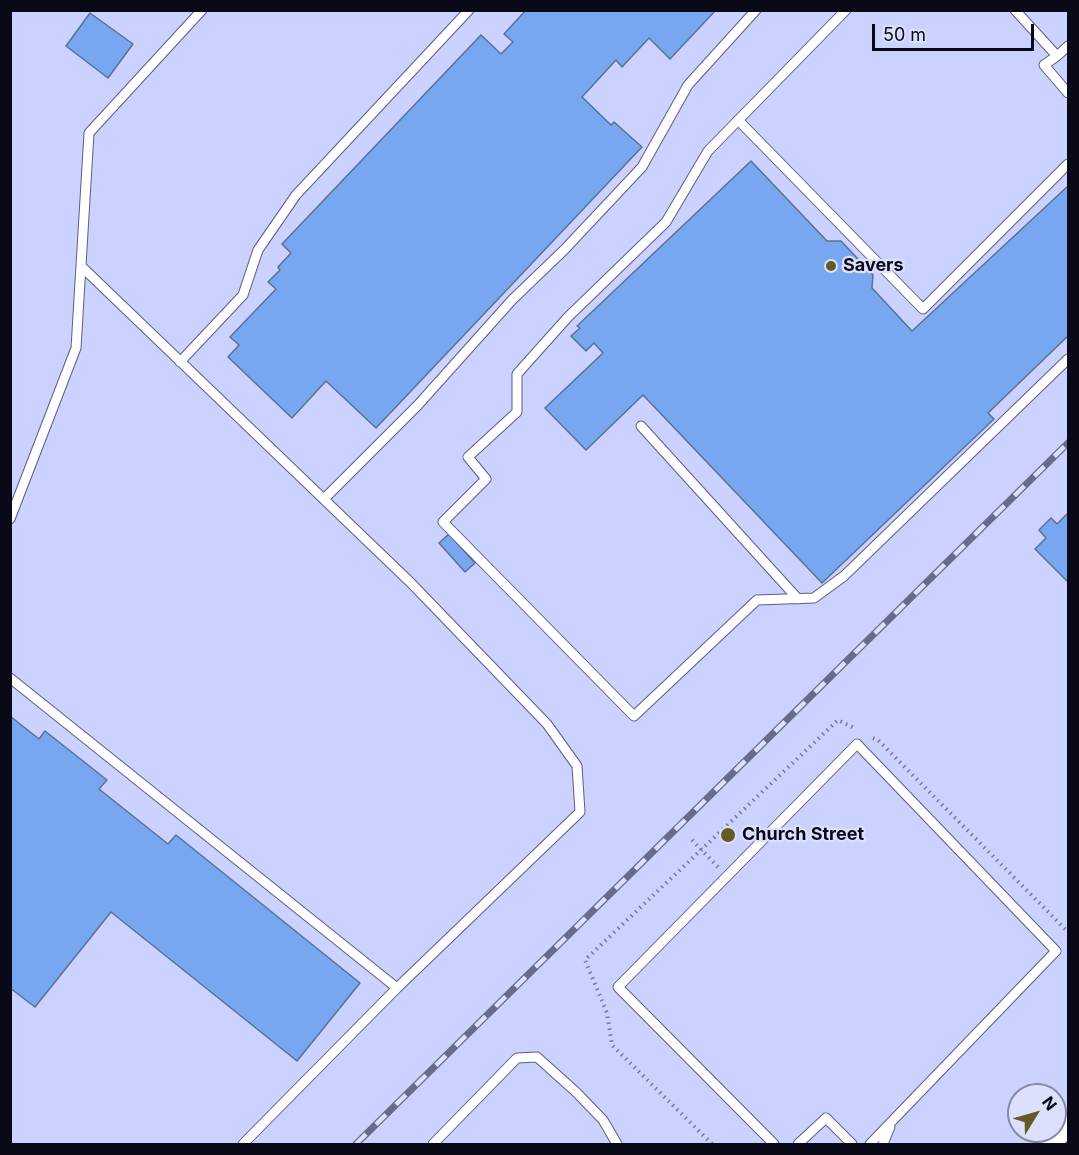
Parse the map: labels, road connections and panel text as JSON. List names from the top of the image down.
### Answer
{
  "places": ["Savers", "Church Street"],
  "scale_bar": "50 m",
  "north": "top right"
}
